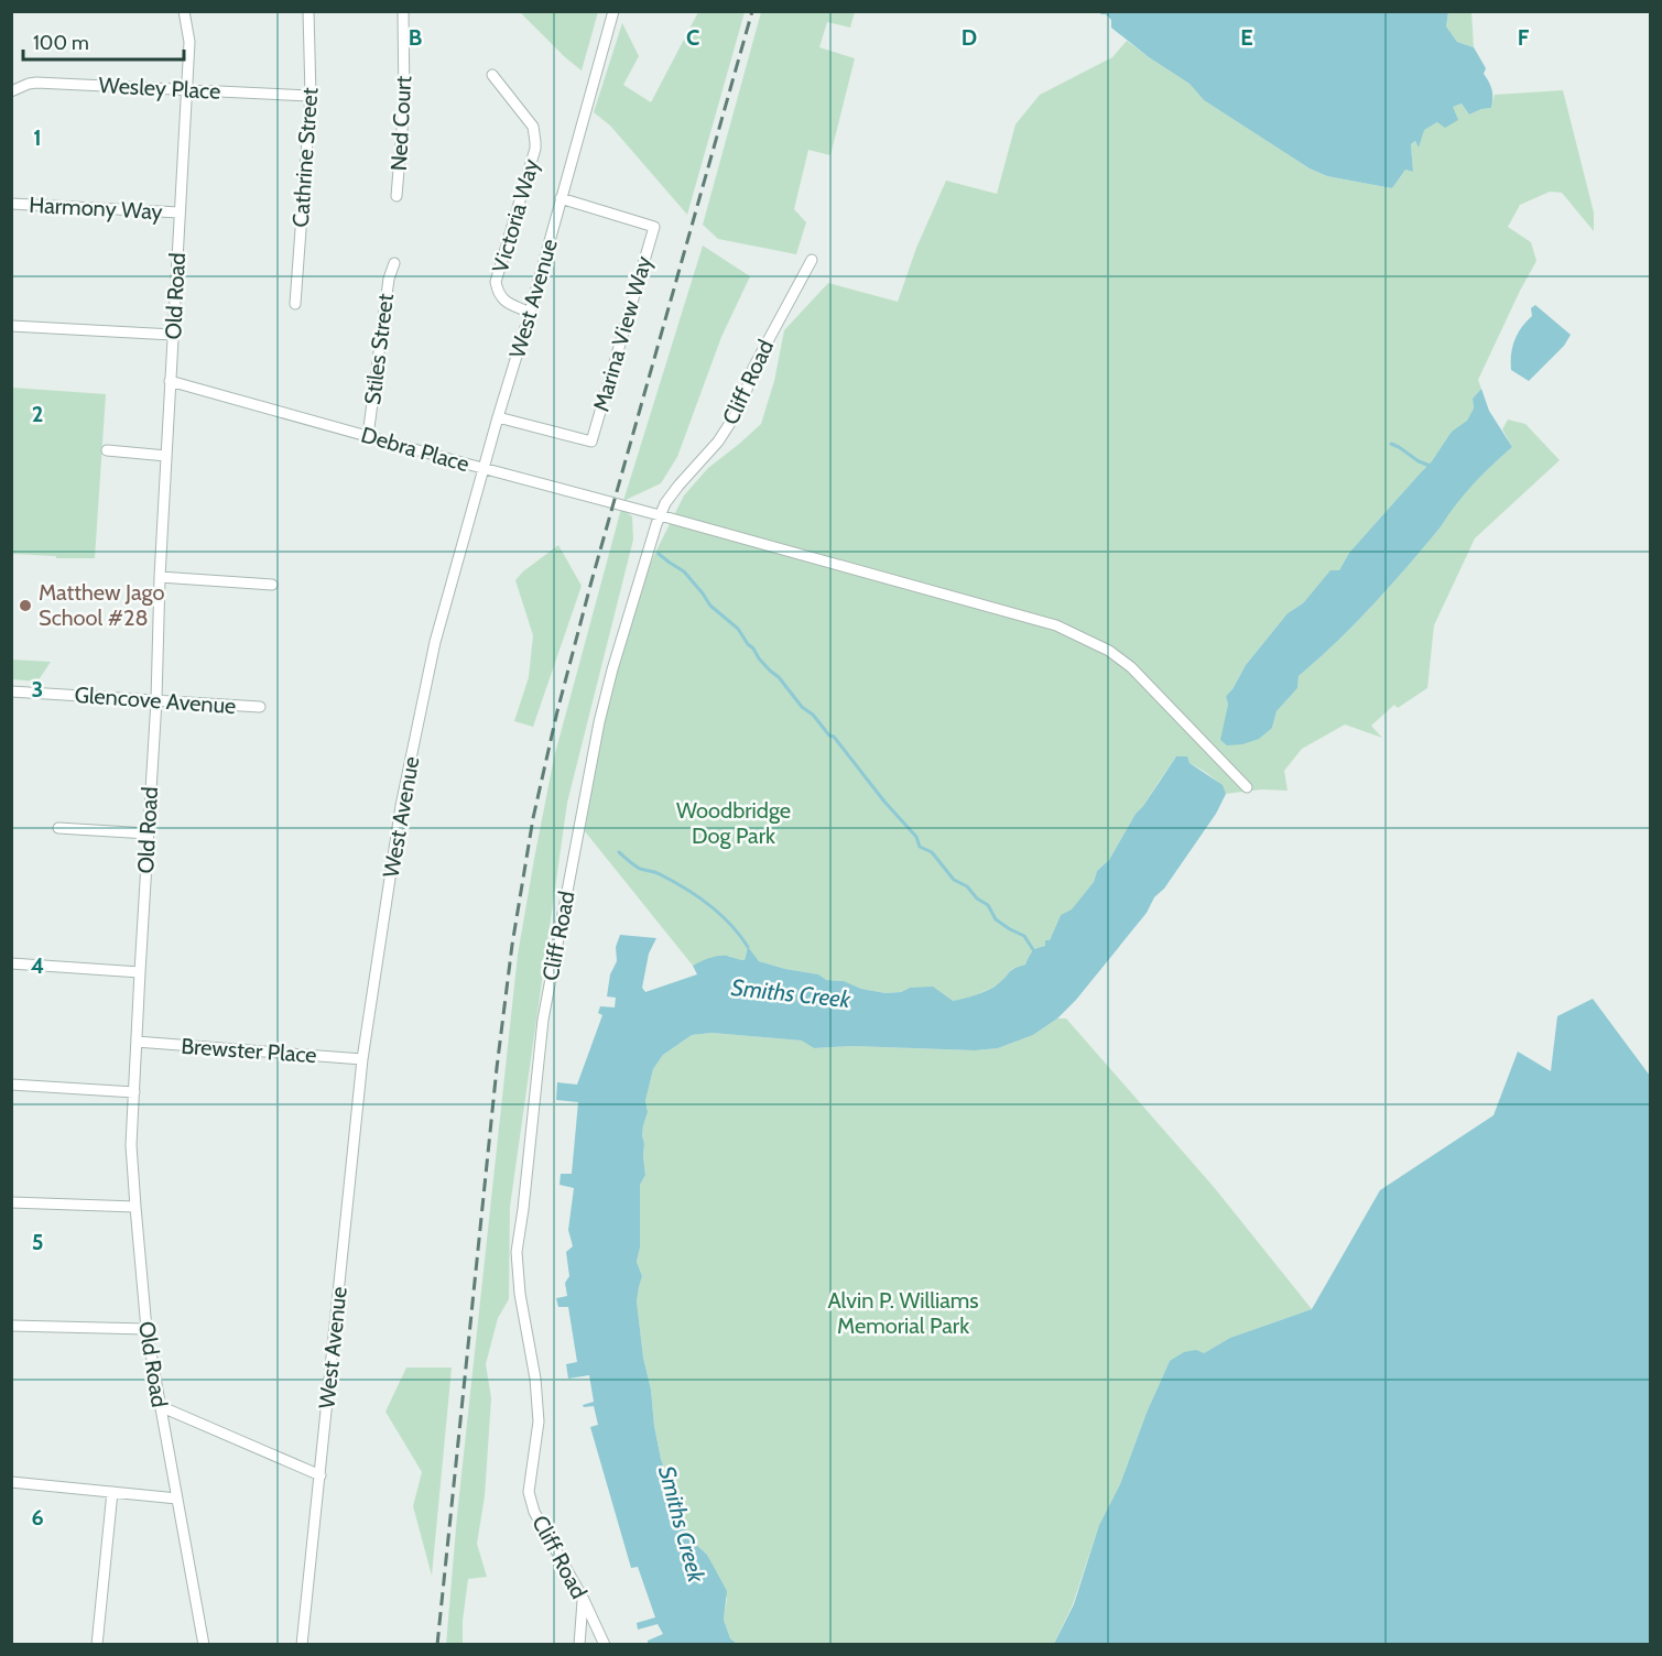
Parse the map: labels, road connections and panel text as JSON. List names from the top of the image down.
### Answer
{
  "streets": {
    "street": [
      "Wesley Place",
      "Ned Court",
      "Cathrine Street",
      "Harmony Way",
      "Victoria Way",
      "Old Road",
      "West Avenue",
      "Marina View Way",
      "Stiles Street",
      "Cliff Road",
      "Debra Place",
      "Glencove Avenue",
      "Brewster Place"
    ]
  },
  "crossings": [
    ["Wesley Place", "Cathrine Street"],
    ["Wesley Place", "Old Road"],
    ["Harmony Way", "Old Road"],
    ["Victoria Way", "West Avenue"],
    ["Old Road", "Debra Place"],
    ["Old Road", "Glencove Avenue"],
    ["Old Road", "Brewster Place"],
    ["West Avenue", "Marina View Way"],
    ["West Avenue", "Debra Place"],
    ["West Avenue", "Brewster Place"],
    ["Stiles Street", "Debra Place"],
    ["Cliff Road", "Debra Place"]
  ],
  "water": ["Smiths Creek"],
  "parks": ["Woodbridge Dog Park", "Alvin P. Williams Memorial Park"],
  "places": ["Matthew Jago School #28"],
  "scale_bar": "100 m",
  "grid": {
    "columns": [
      "B",
      "C",
      "D",
      "E",
      "F"
    ],
    "rows": [
      "1",
      "2",
      "3",
      "4",
      "5",
      "6"
    ]
  }
}
